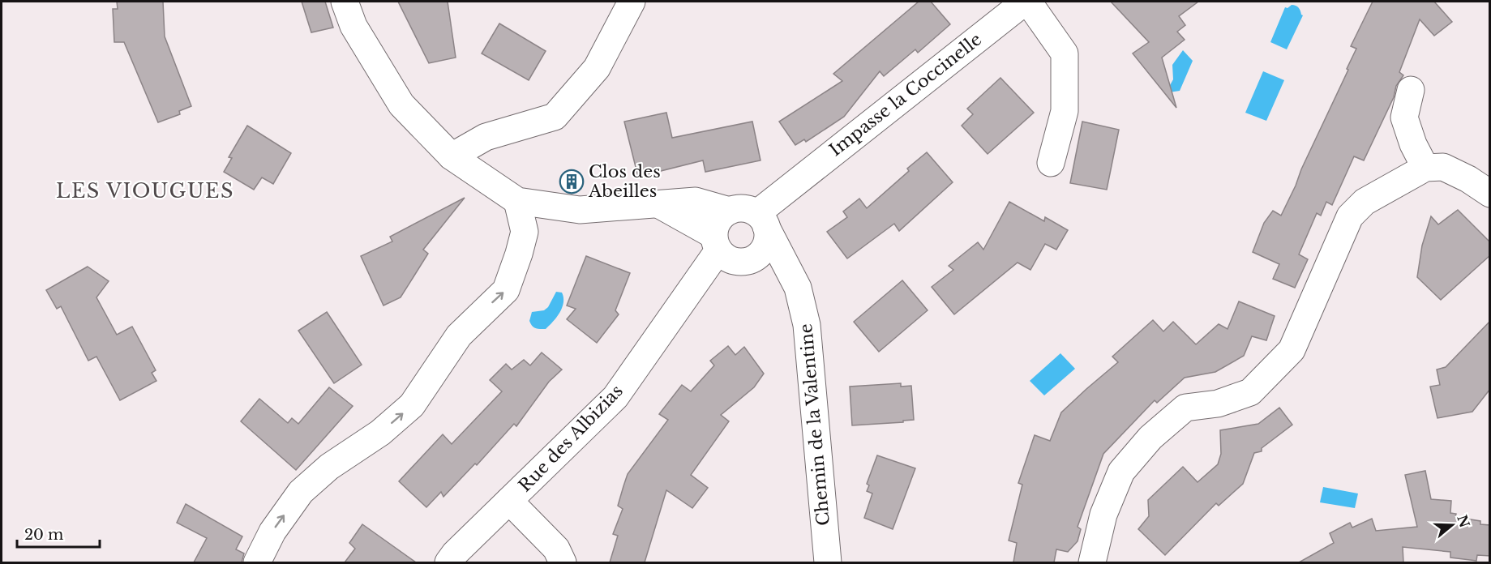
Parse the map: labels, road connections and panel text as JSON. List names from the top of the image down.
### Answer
{
  "streets": {
    "street": ["Impasse la Coccinelle", "Chemin de la Valentine", "Rue des Albizias"]
  },
  "crossings": [
    ["Impasse la Coccinelle", "Chemin de la Valentine"],
    ["Impasse la Coccinelle", "Rue des Albizias"],
    ["Chemin de la Valentine", "Rue des Albizias"]
  ],
  "districts": ["LES VIOUGUES"],
  "places": {
    "building": ["Clos des Abeilles"]
  },
  "scale_bar": "20 m",
  "north": "right"
}
